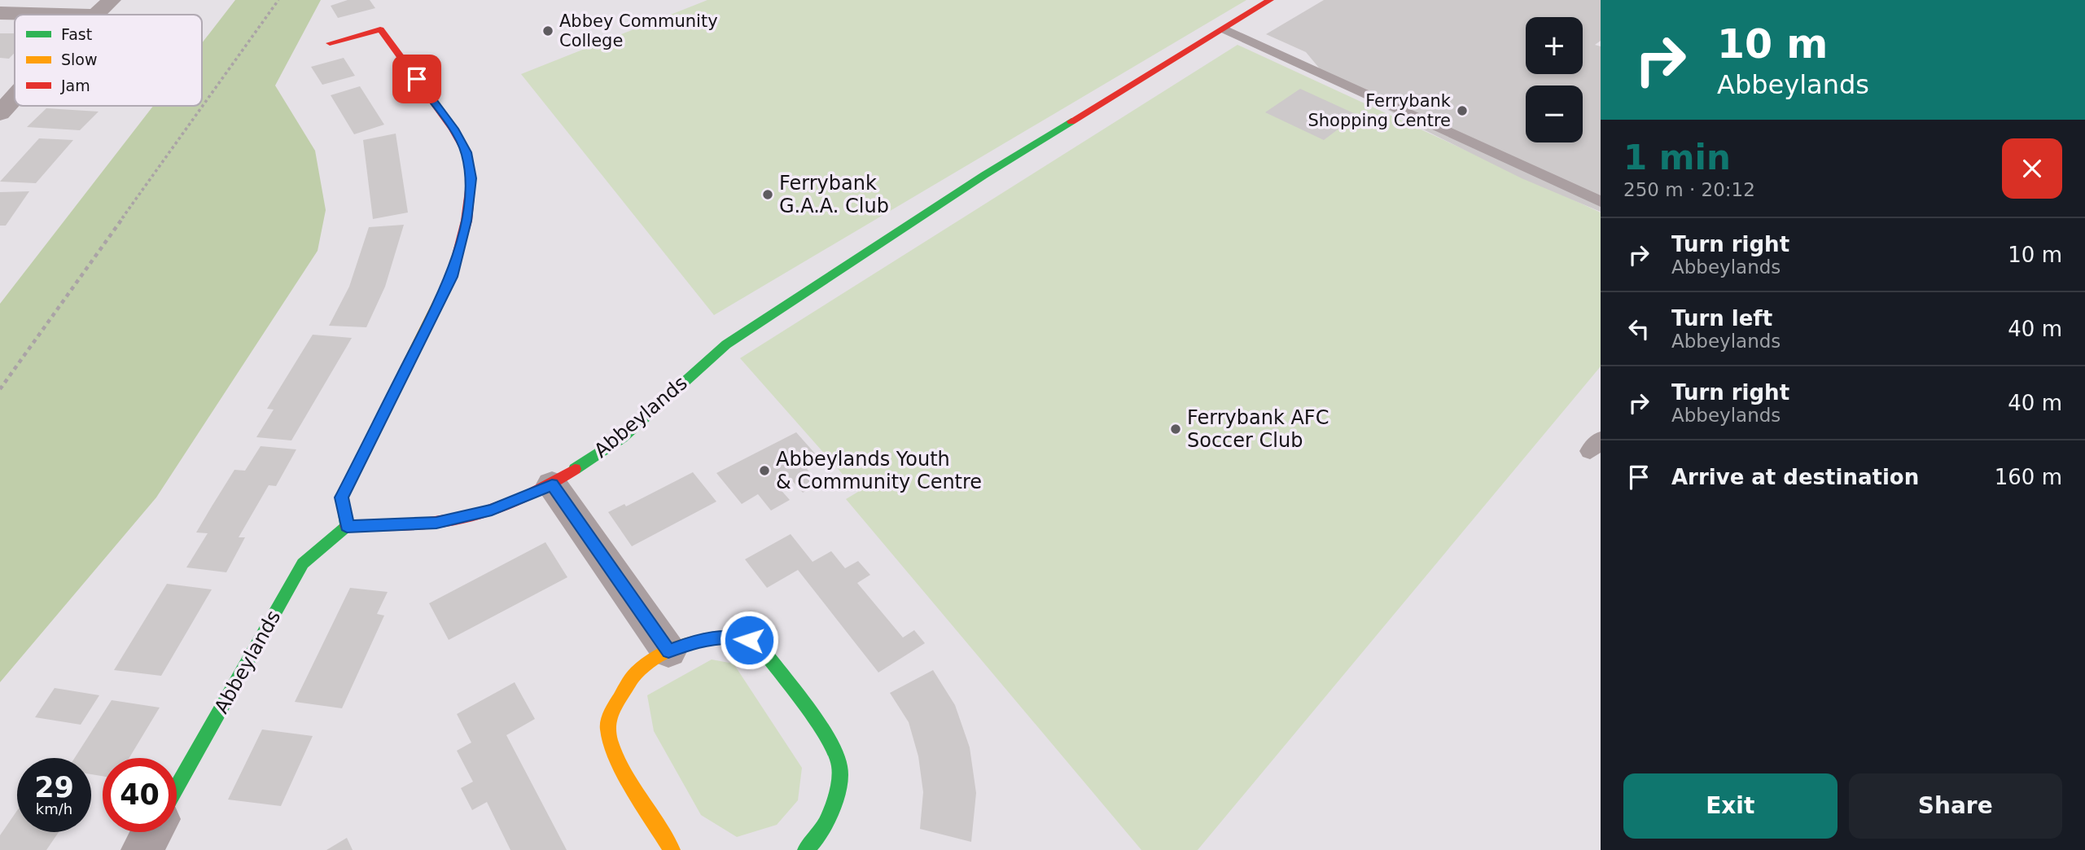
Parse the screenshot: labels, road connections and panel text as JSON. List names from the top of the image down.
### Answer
{
  "streets": {
    "street": ["Abbeylands"]
  },
  "places": [
    "Abbey Community College",
    "Ferrybank Shopping Centre",
    "Ferrybank G.A.A. Club",
    "Ferrybank AFC Soccer Club",
    "Abbeylands Youth & Community Centre"
  ],
  "legend": ["Fast", "Slow", "Jam"],
  "page": {
    "turn": ["10 m", "Abbeylands"],
    "map_buttons": ["+", "−"],
    "heading": ["1 min", "250 m · 20:12"],
    "list": [
      {
        "name": "Turn right",
        "note": "Abbeylands",
        "value": "10 m"
      },
      {
        "name": "Turn left",
        "note": "Abbeylands",
        "value": "40 m"
      },
      {
        "name": "Turn right",
        "note": "Abbeylands",
        "value": "40 m"
      },
      {
        "name": "Arrive at destination",
        "value": "160 m"
      }
    ],
    "speed": "29 km/h",
    "limit": "40",
    "buttons": ["Exit", "Share"]
  }
}
